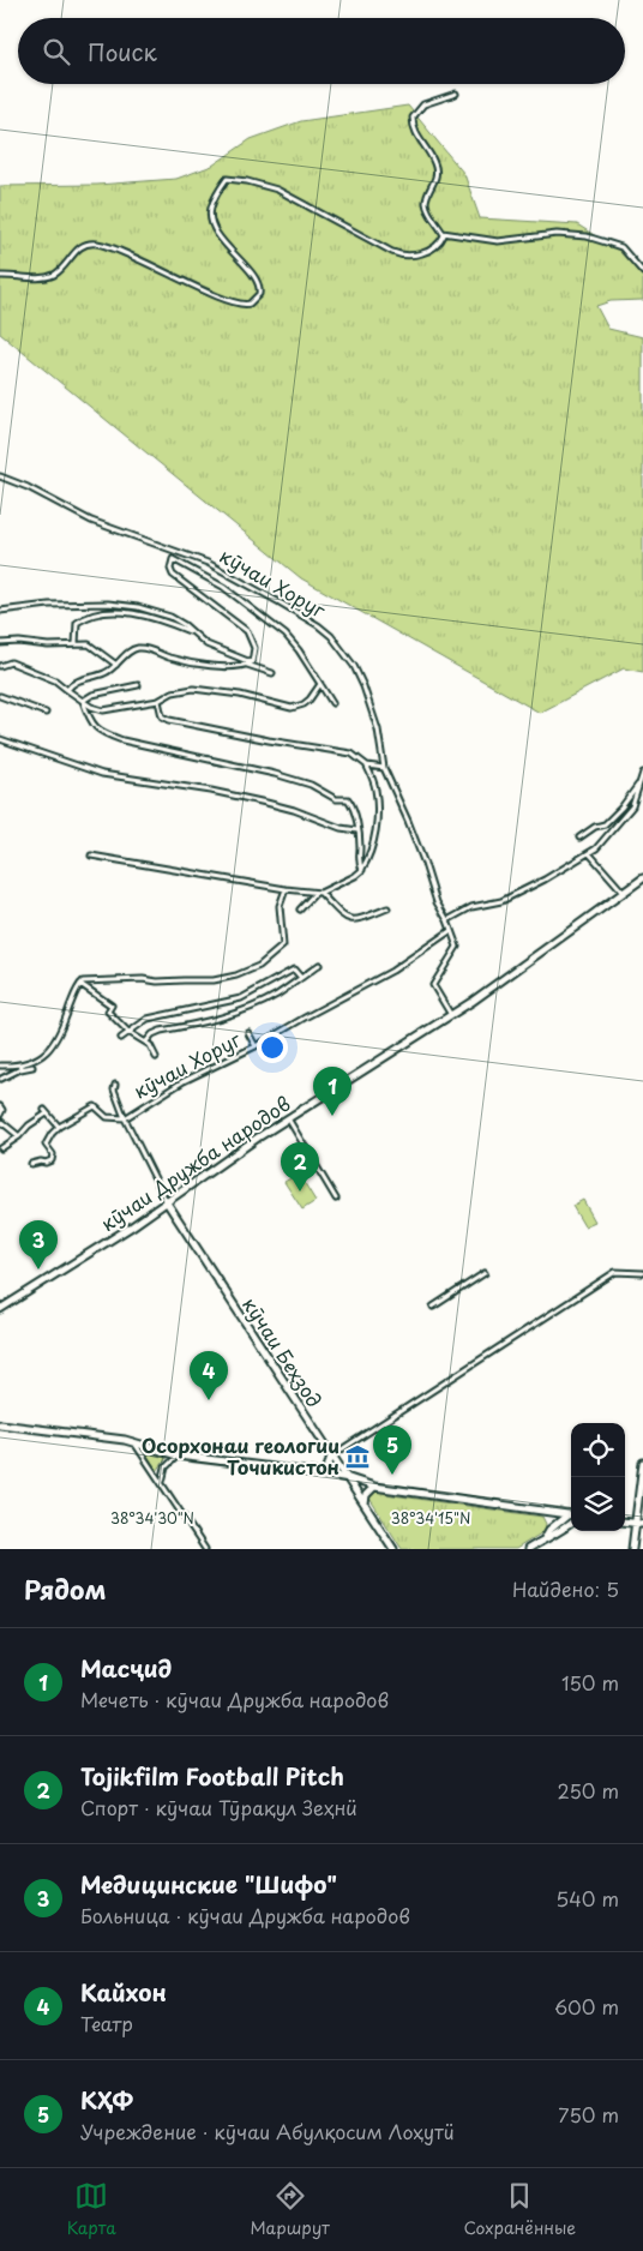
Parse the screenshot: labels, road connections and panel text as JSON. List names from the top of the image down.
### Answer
{
  "streets": {
    "street": ["кӯчаи Хоруг", "кӯчаи Дружба народов", "кӯчаи Беҳзод"]
  },
  "crossings": [
    ["кӯчаи Хоруг", "кӯчаи Дружба народов"],
    ["кӯчаи Дружба народов", "кӯчаи Беҳзод"]
  ],
  "places": {
    "museum": ["Осорхонаи геологии Точикистон"]
  },
  "page": {
    "search": "Поиск",
    "pins": [
      "1",
      "2",
      "3",
      "4",
      "5"
    ],
    "heading": ["Рядом", "Найдено: 5"],
    "list": [
      {
        "mark": "1",
        "name": "Масҷид",
        "note": "Мечеть · кӯчаи Дружба народов",
        "value": "150 m"
      },
      {
        "mark": "2",
        "name": "Tojikfilm Football Pitch",
        "note": "Спорт · кӯчаи Тӯрақул Зеҳнӣ",
        "value": "250 m"
      },
      {
        "mark": "3",
        "name": "Медицинские \"Шифо\"",
        "note": "Больница · кӯчаи Дружба народов",
        "value": "540 m"
      },
      {
        "mark": "4",
        "name": "Кайхон",
        "note": "Театр",
        "value": "600 m"
      },
      {
        "mark": "5",
        "name": "КҲФ",
        "note": "Учреждение · кӯчаи Абулқосим Лоҳутӣ",
        "value": "750 m"
      }
    ],
    "nav": ["Карта", "Маршрут", "Сохранённые"]
  },
  "coordinates": ["38°34'30\"N", "38°34'15\"N"]
}
